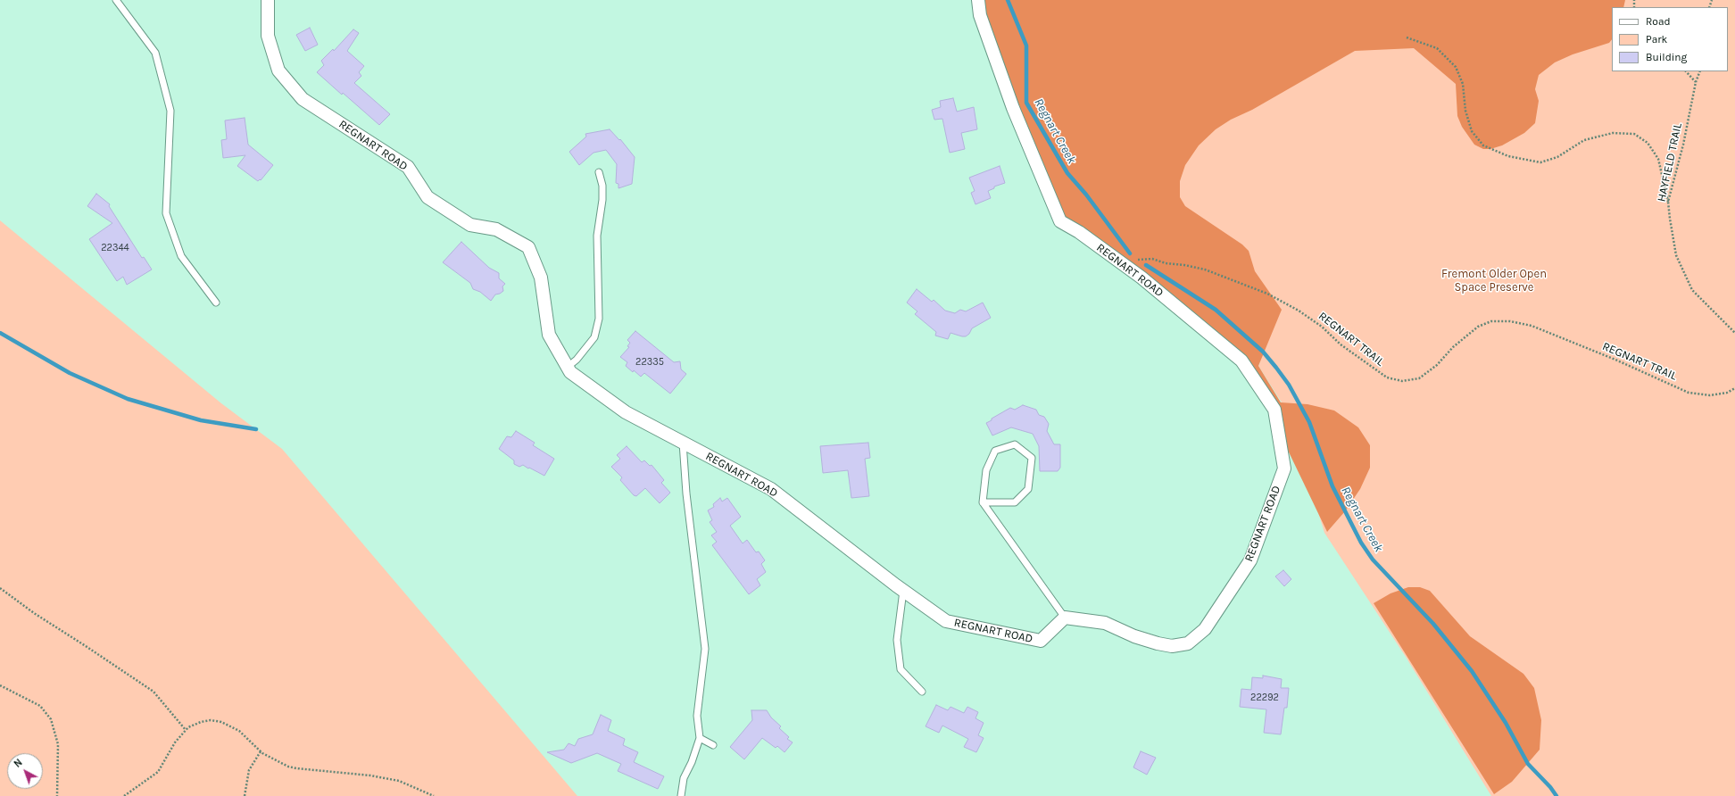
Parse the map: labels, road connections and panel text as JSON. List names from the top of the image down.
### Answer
{
  "streets": {
    "street": ["REGNART ROAD"],
    "path": ["HAYFIELD TRAIL", "REGNART TRAIL"]
  },
  "water": ["Regnart Creek"],
  "parks": ["Fremont Older Open Space Preserve"],
  "house_numbers": ["22344", "22335", "22292"],
  "legend": ["Road", "Park", "Building"],
  "north": "top left"
}
